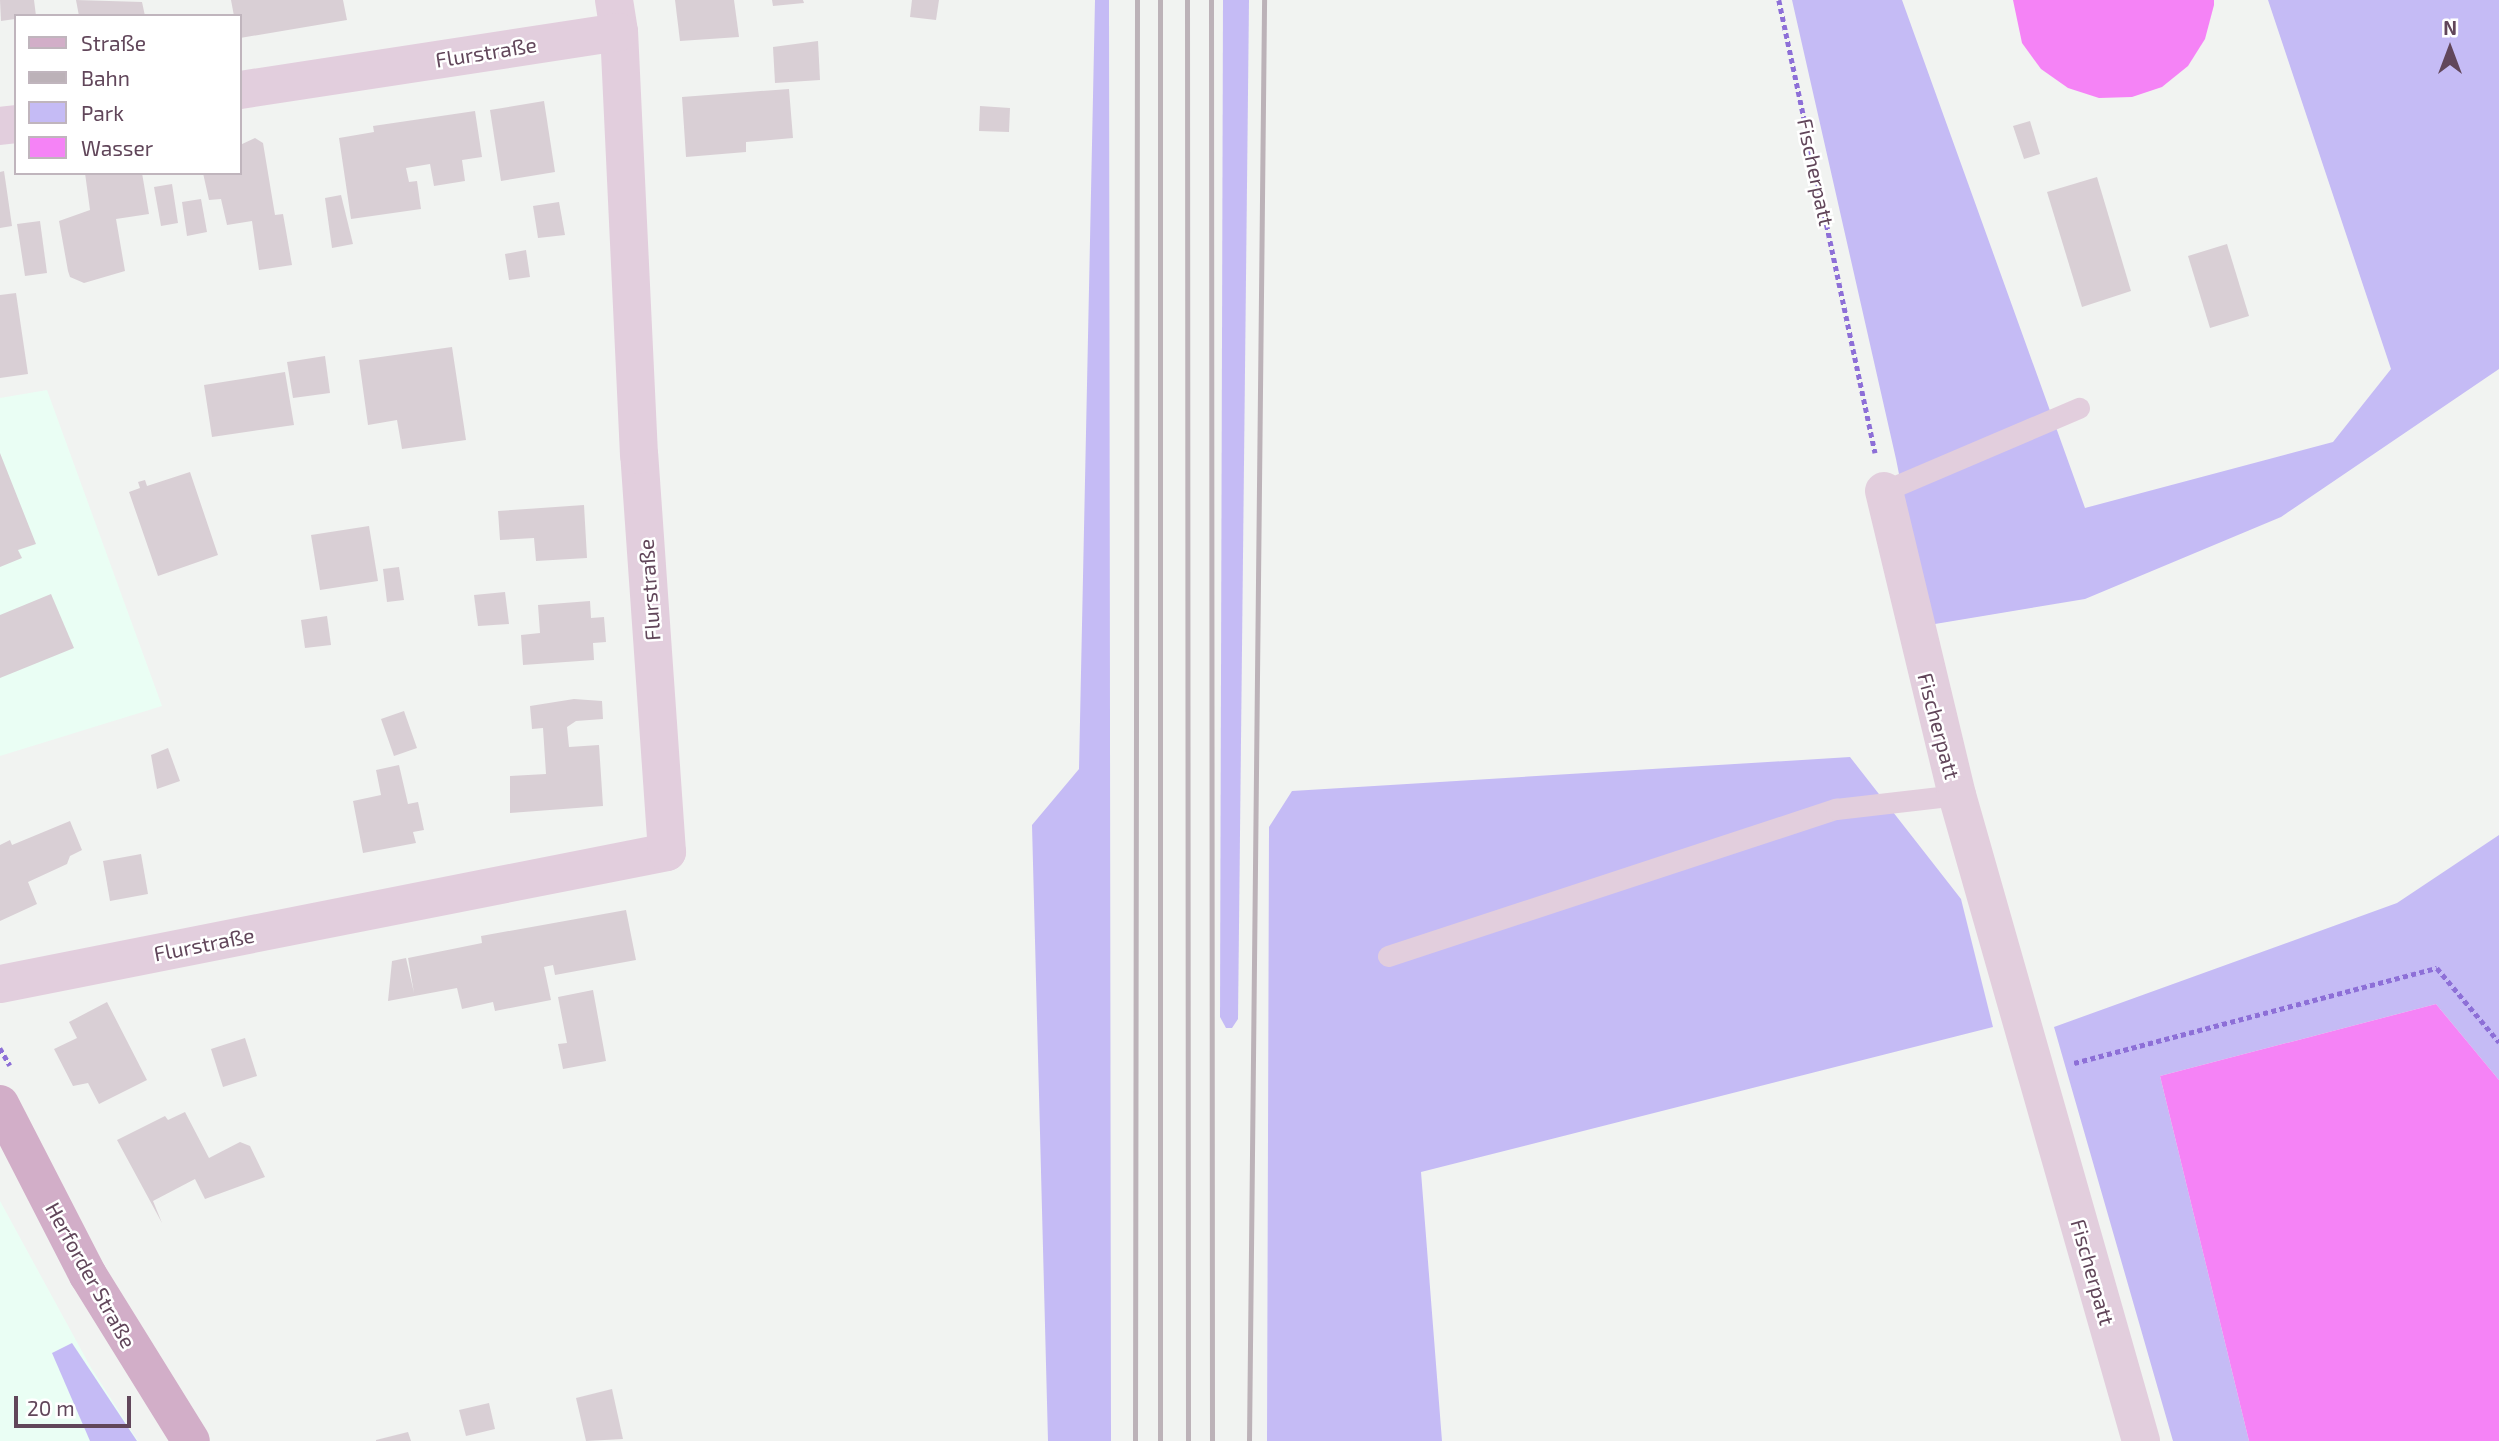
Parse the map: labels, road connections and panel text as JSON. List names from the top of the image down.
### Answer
{
  "streets": {
    "main road": ["Herforder Straße"],
    "street": ["Flurstraße", "Fischerpatt"]
  },
  "legend": [
    "Straße",
    "Bahn",
    "Park",
    "Wasser"
  ],
  "scale_bar": "20 m",
  "north": "top"
}
